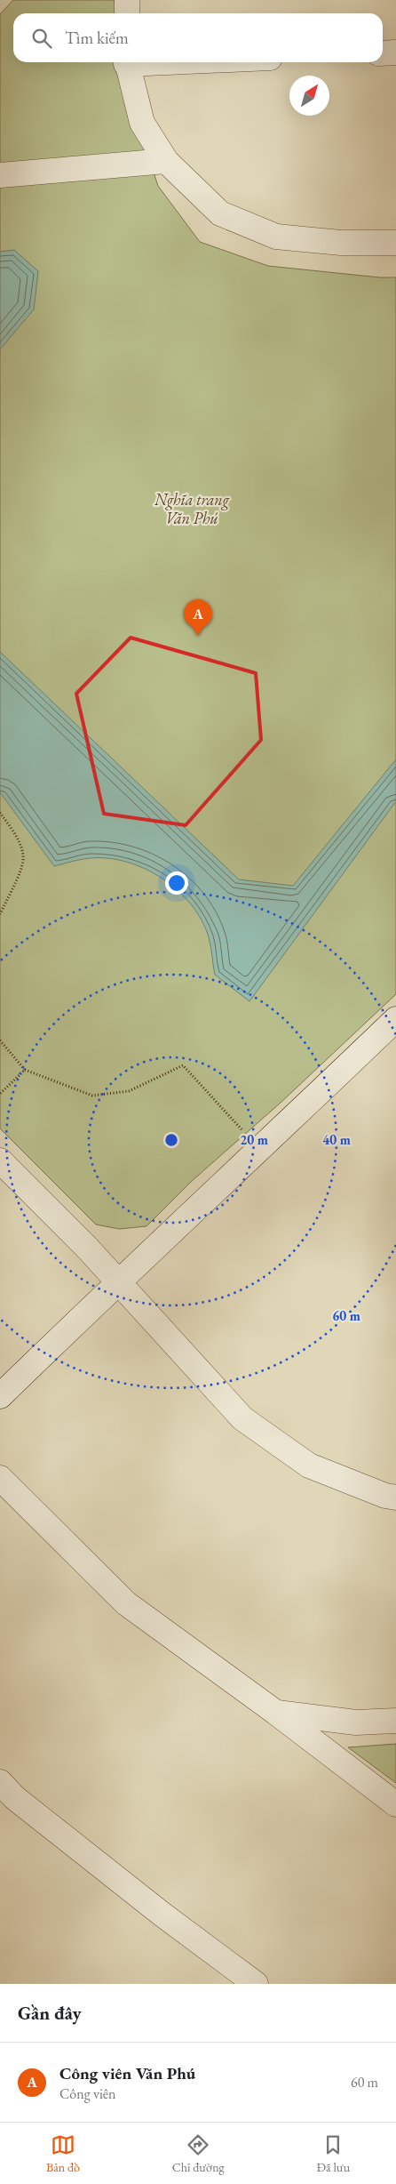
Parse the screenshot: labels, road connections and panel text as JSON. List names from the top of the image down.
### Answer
{
  "parks": ["Nghĩa trang Văn Phú"],
  "north": "top right",
  "page": {
    "search": "Tìm kiếm",
    "pins": "A",
    "heading": "Gần đây",
    "list": [
      {
        "mark": "A",
        "name": "Công viên Văn Phú",
        "note": "Công viên",
        "value": "60 m"
      }
    ],
    "nav": ["Bản đồ", "Chỉ đường", "Đã lưu"]
  },
  "rings": ["20 m", "40 m", "60 m"]
}
